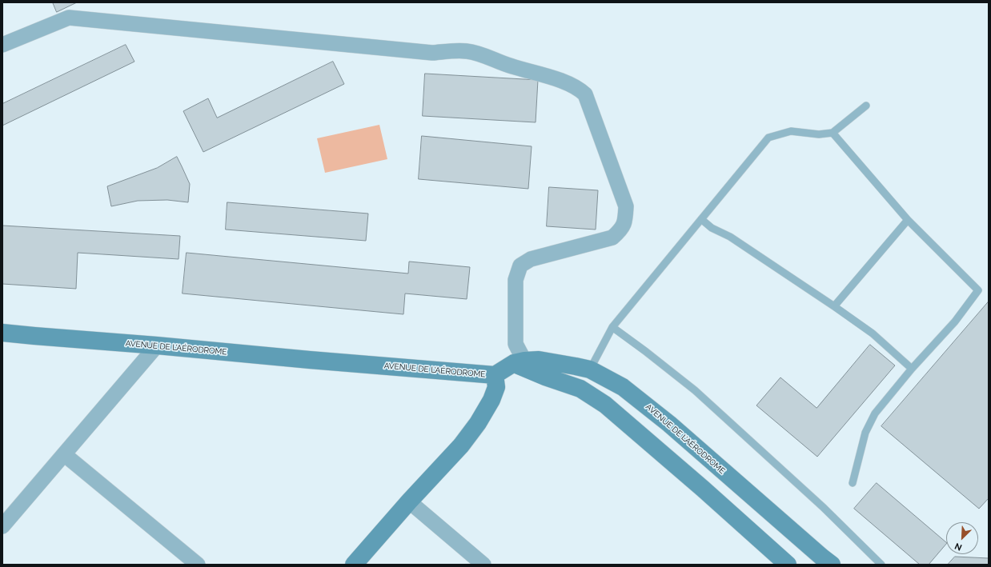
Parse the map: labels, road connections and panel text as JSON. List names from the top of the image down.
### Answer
{
  "streets": {
    "main road": ["AVENUE DE L’AÉRODROME"]
  },
  "north": "bottom left"
}
